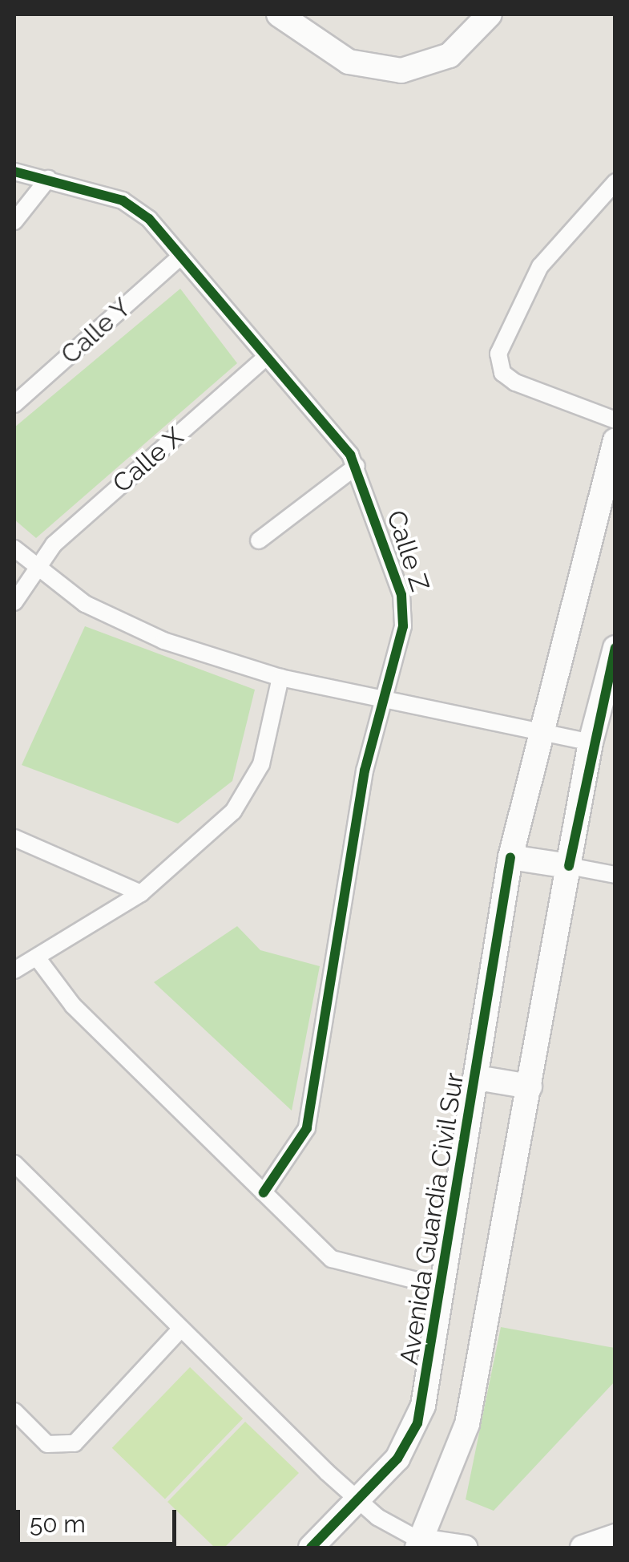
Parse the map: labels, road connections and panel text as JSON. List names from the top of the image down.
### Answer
{
  "streets": {
    "main road": ["Avenida Guardia Civil Sur"],
    "street": ["Calle Y", "Calle X", "Calle Z"]
  },
  "crossings": [
    ["Calle Y", "Calle Z"],
    ["Calle X", "Calle Z"]
  ],
  "scale_bar": "50 m"
}
